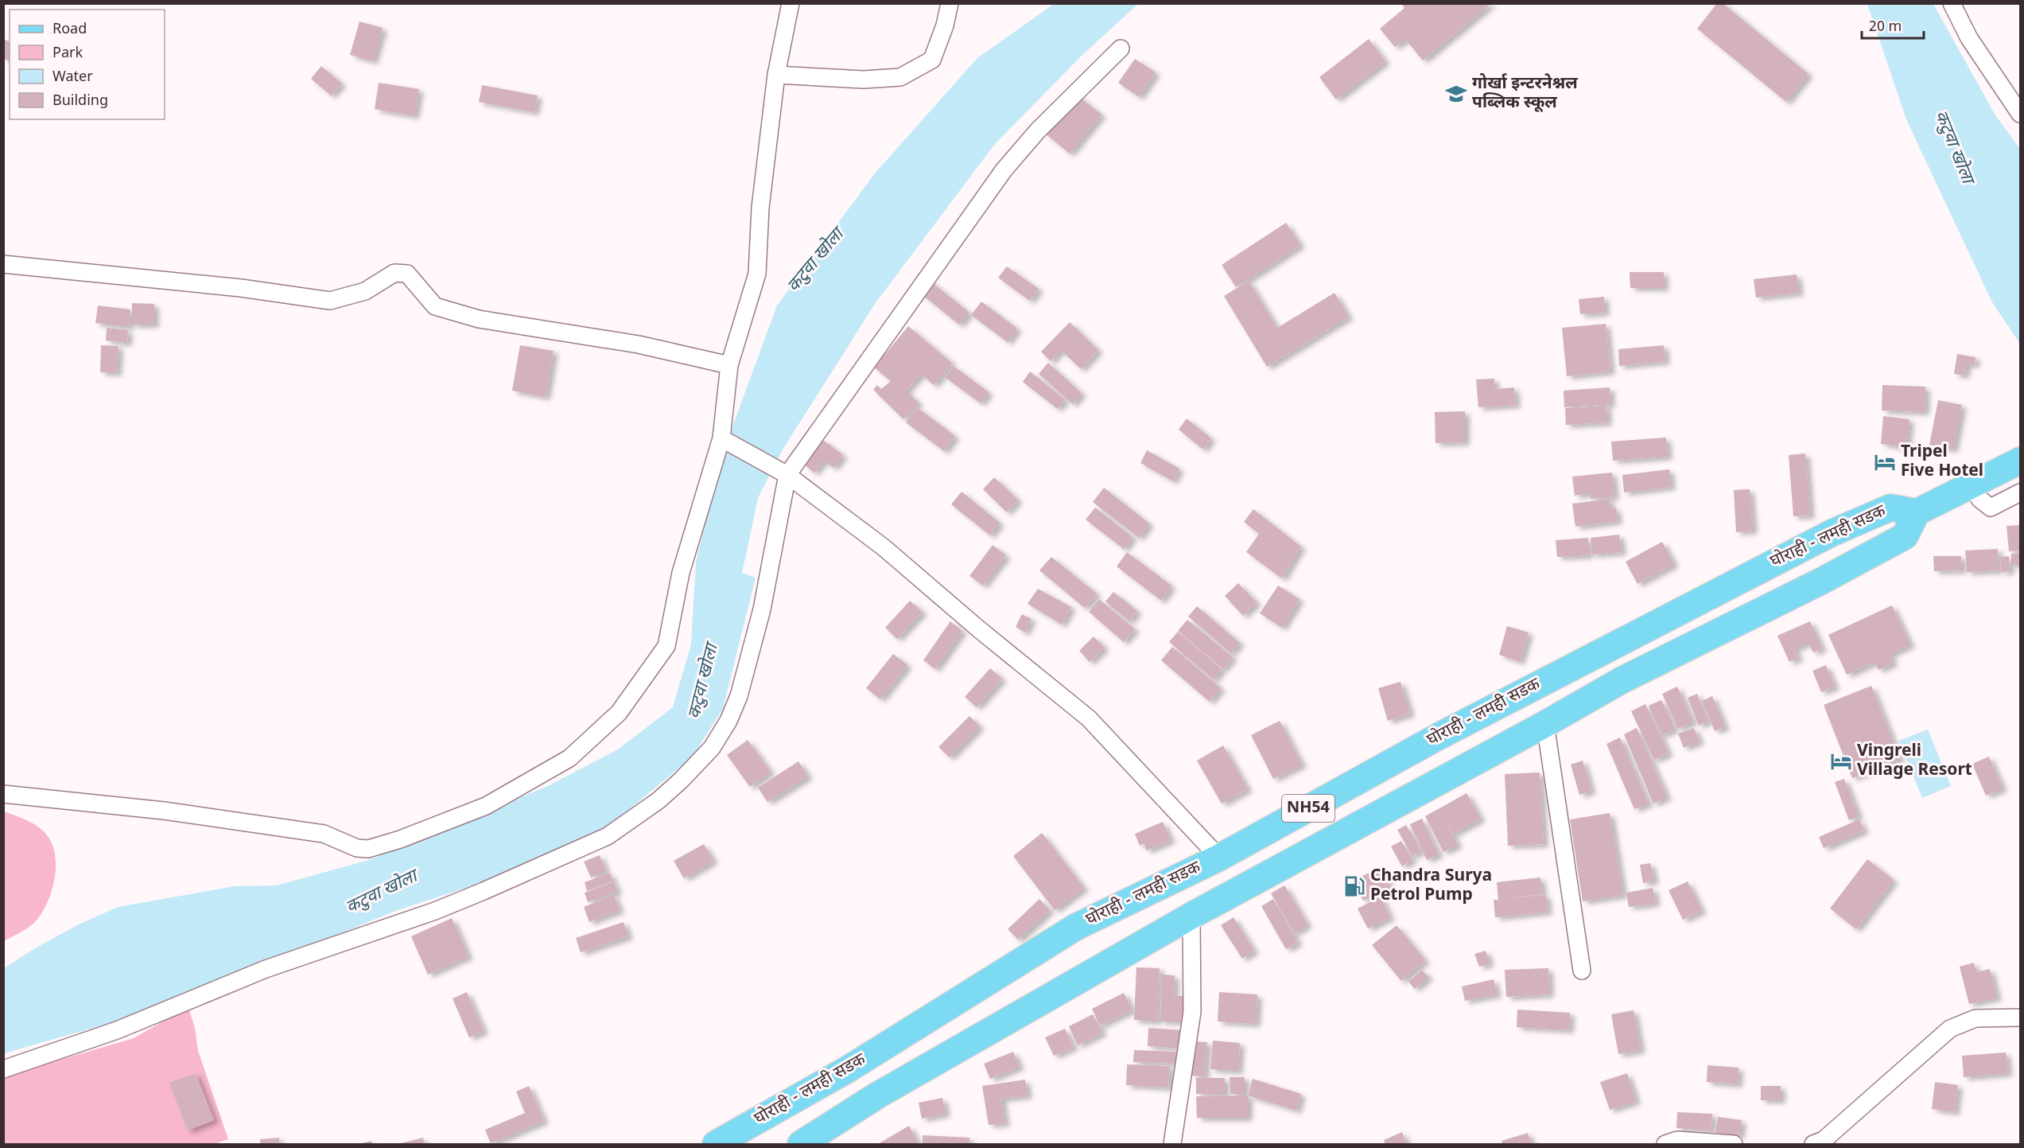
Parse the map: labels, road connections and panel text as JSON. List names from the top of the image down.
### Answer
{
  "streets": {
    "main road": ["घोराही - लमही सडक", "NH54"]
  },
  "water": ["कटुवा खोला"],
  "places": {
    "school or university": ["गोर्खा इन्टरनेश्नल पब्लिक स्कूल"],
    "hotel": ["Tripel Five Hotel", "Vingreli Village Resort"],
    "fuel station": ["Chandra Surya Petrol Pump"]
  },
  "legend": [
    "Road",
    "Park",
    "Water",
    "Building"
  ],
  "scale_bar": "20 m"
}
